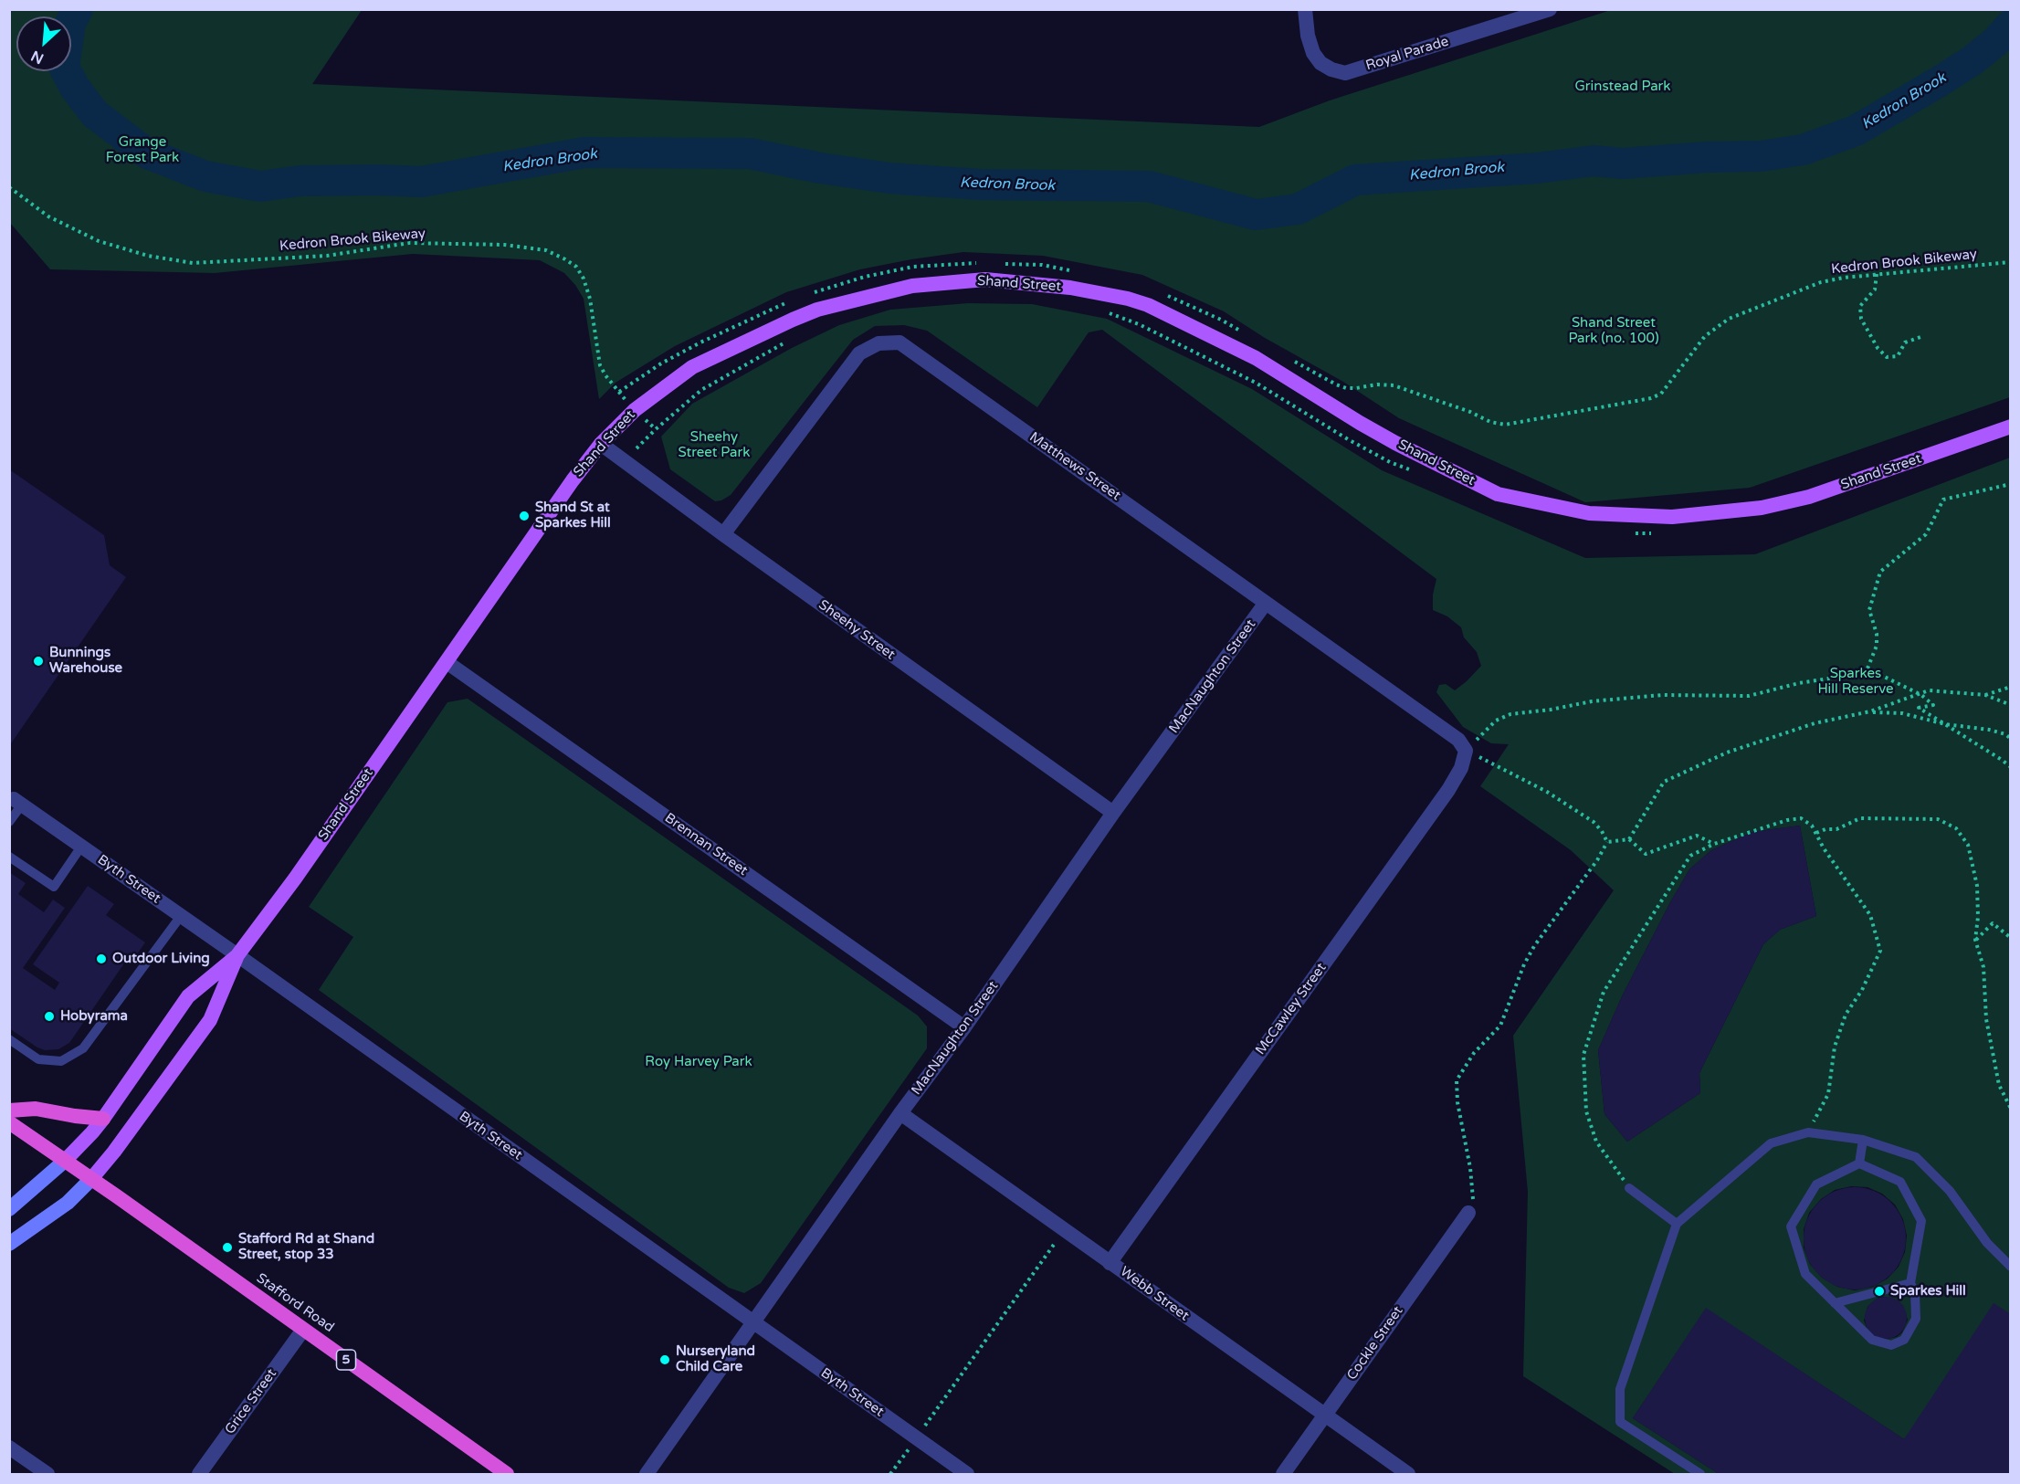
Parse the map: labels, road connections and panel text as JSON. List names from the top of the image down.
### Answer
{
  "streets": {
    "highway": ["Stafford Road", "5"],
    "main road": ["Shand Street"],
    "street": [
      "Royal Parade",
      "Matthews Street",
      "Sheehy Street",
      "MacNaughton Street",
      "Brennan Street",
      "Byth Street",
      "McCawley Street",
      "Webb Street",
      "Cockle Street",
      "Grice Street"
    ],
    "path": ["Kedron Brook Bikeway"]
  },
  "crossings": [
    ["Shand Street", "Sheehy Street"],
    ["Shand Street", "Brennan Street"],
    ["Shand Street", "Byth Street"],
    ["Shand Street", "Stafford Road"],
    ["Matthews Street", "Sheehy Street"],
    ["Matthews Street", "MacNaughton Street"],
    ["Matthews Street", "McCawley Street"],
    ["Sheehy Street", "MacNaughton Street"],
    ["MacNaughton Street", "Brennan Street"],
    ["MacNaughton Street", "Byth Street"],
    ["MacNaughton Street", "Webb Street"],
    ["McCawley Street", "Webb Street"],
    ["Webb Street", "Cockle Street"],
    ["Stafford Road", "Grice Street"]
  ],
  "water": ["Kedron Brook"],
  "parks": [
    "Grinstead Park",
    "Grange Forest Park",
    "Shand Street Park (no. 100)",
    "Sheehy Street Park",
    "Sparkes Hill Reserve",
    "Roy Harvey Park"
  ],
  "places": [
    "Shand St at Sparkes Hill",
    "Bunnings Warehouse",
    "Outdoor Living",
    "Hobyrama",
    "Stafford Rd at Shand Street, stop 33",
    "Sparkes Hill",
    "Nurseryland Child Care"
  ],
  "north": "bottom left"
}
